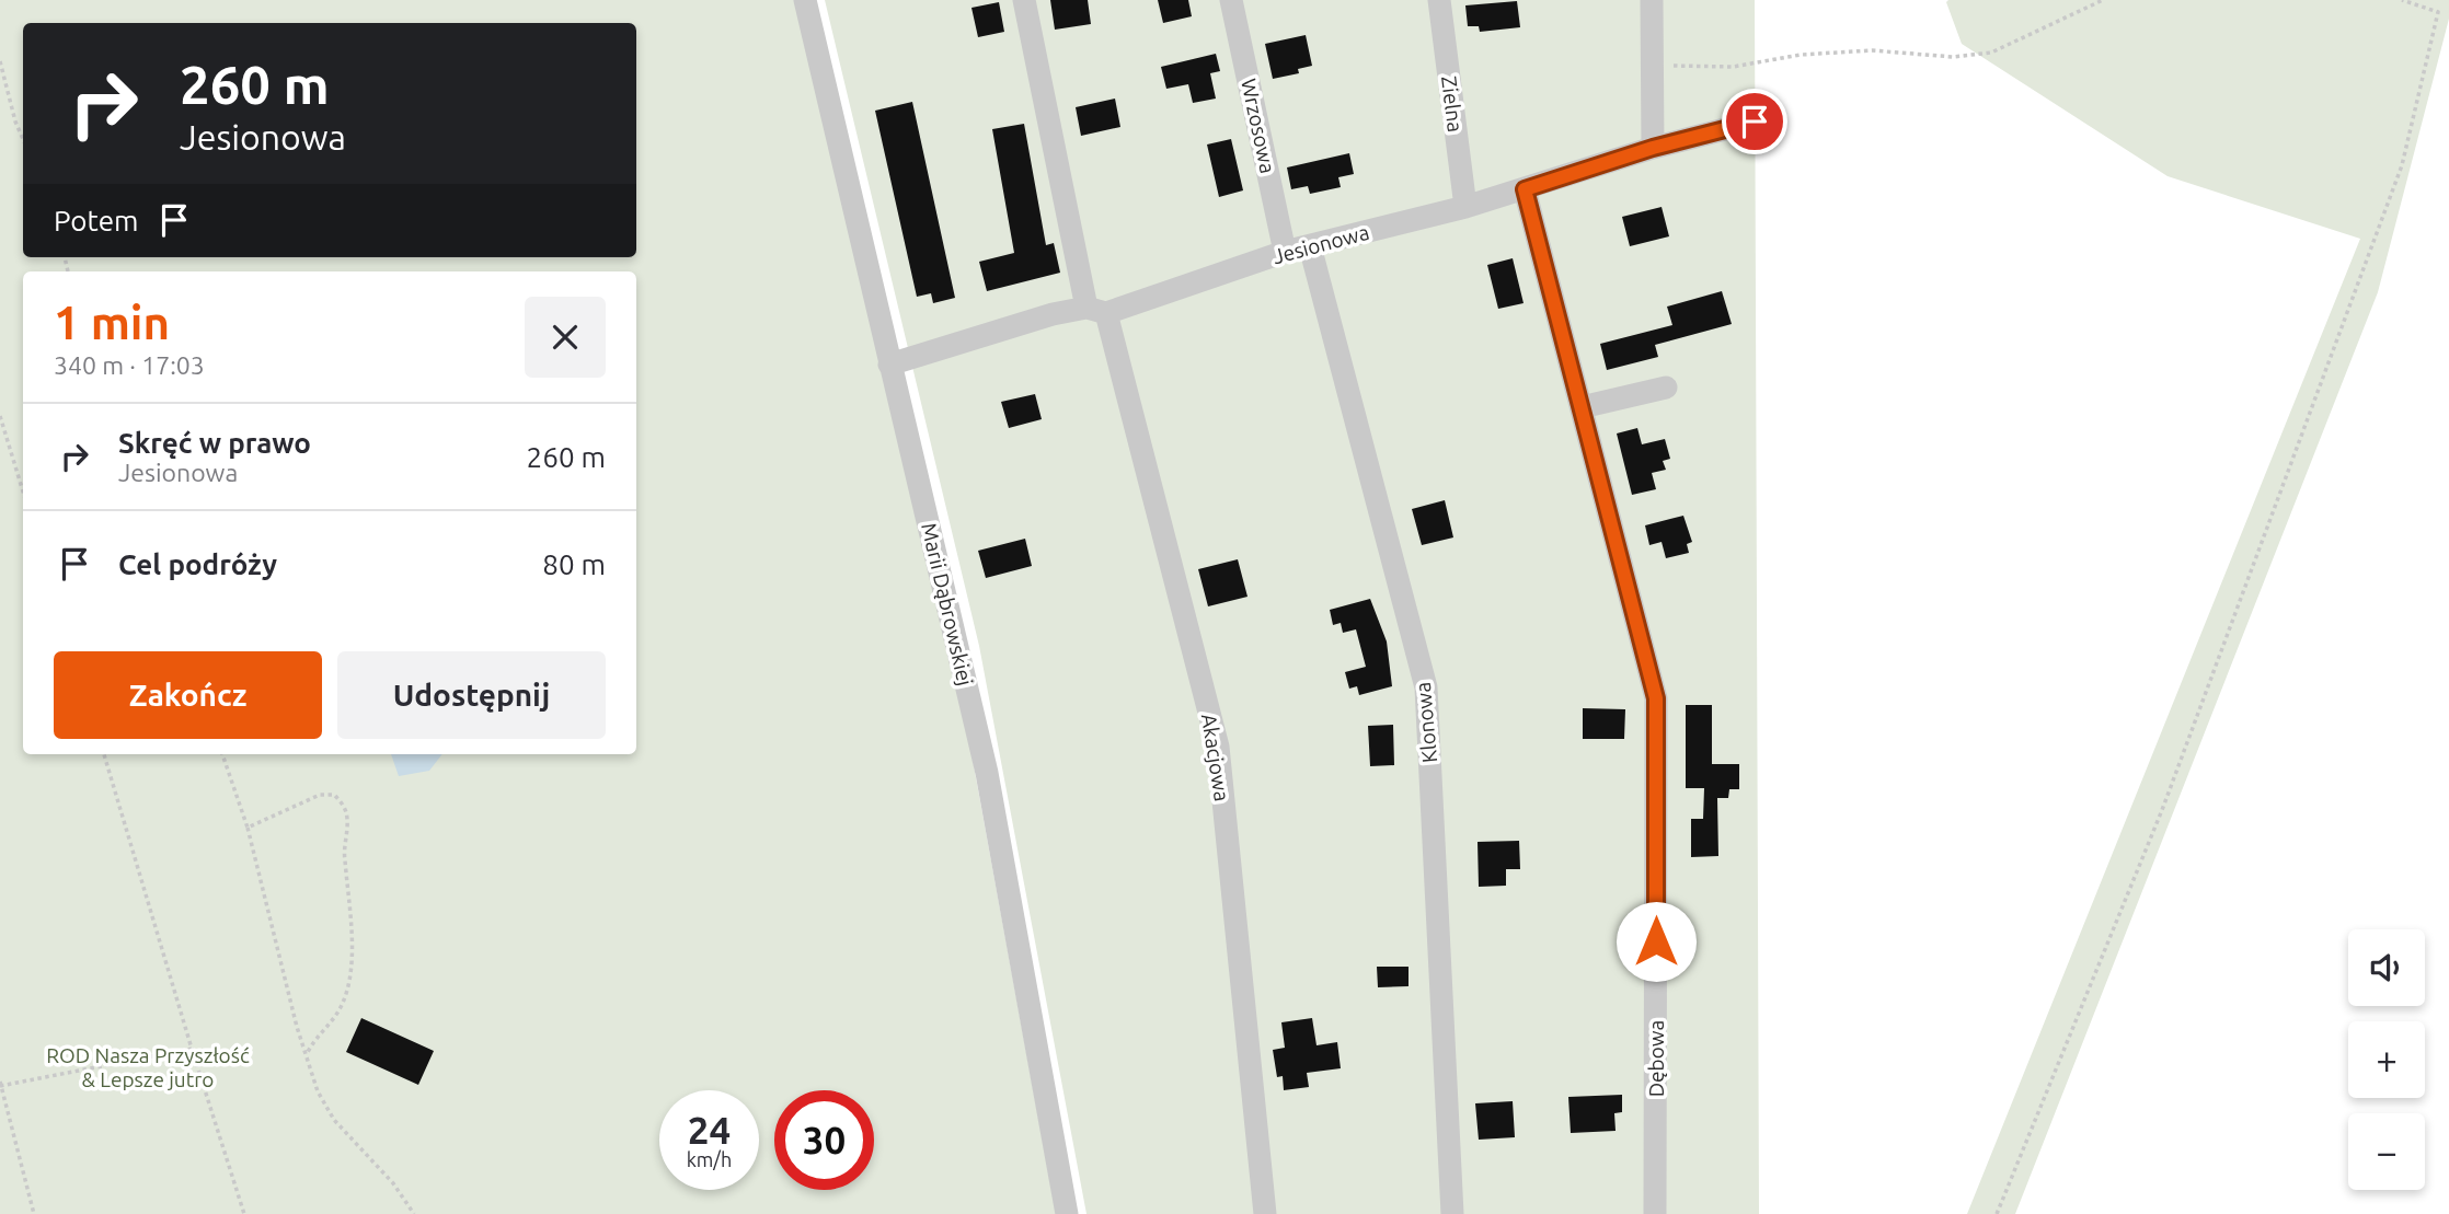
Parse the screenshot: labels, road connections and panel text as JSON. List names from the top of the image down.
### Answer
{
  "streets": {
    "street": [
      "Zielna",
      "Wrzosowa",
      "Jesionowa",
      "Marii Dąbrowskiej",
      "Klonowa",
      "Akacjowa",
      "Dębowa"
    ]
  },
  "crossings": [
    ["Zielna", "Jesionowa"],
    ["Wrzosowa", "Jesionowa"],
    ["Jesionowa", "Marii Dąbrowskiej"],
    ["Jesionowa", "Klonowa"],
    ["Jesionowa", "Akacjowa"],
    ["Jesionowa", "Dębowa"]
  ],
  "parks": ["ROD Nasza Przyszłość & Lepsze jutro"],
  "page": {
    "turn": ["260 m", "Jesionowa"],
    "then": "Potem",
    "heading": ["1 min", "340 m · 17:03"],
    "list": [
      {
        "name": "Skręć w prawo",
        "note": "Jesionowa",
        "value": "260 m"
      },
      {
        "name": "Cel podróży",
        "value": "80 m"
      }
    ],
    "buttons": ["Zakończ", "Udostępnij"],
    "map_buttons": ["+", "−"],
    "speed": "24 km/h",
    "limit": "30"
  }
}
